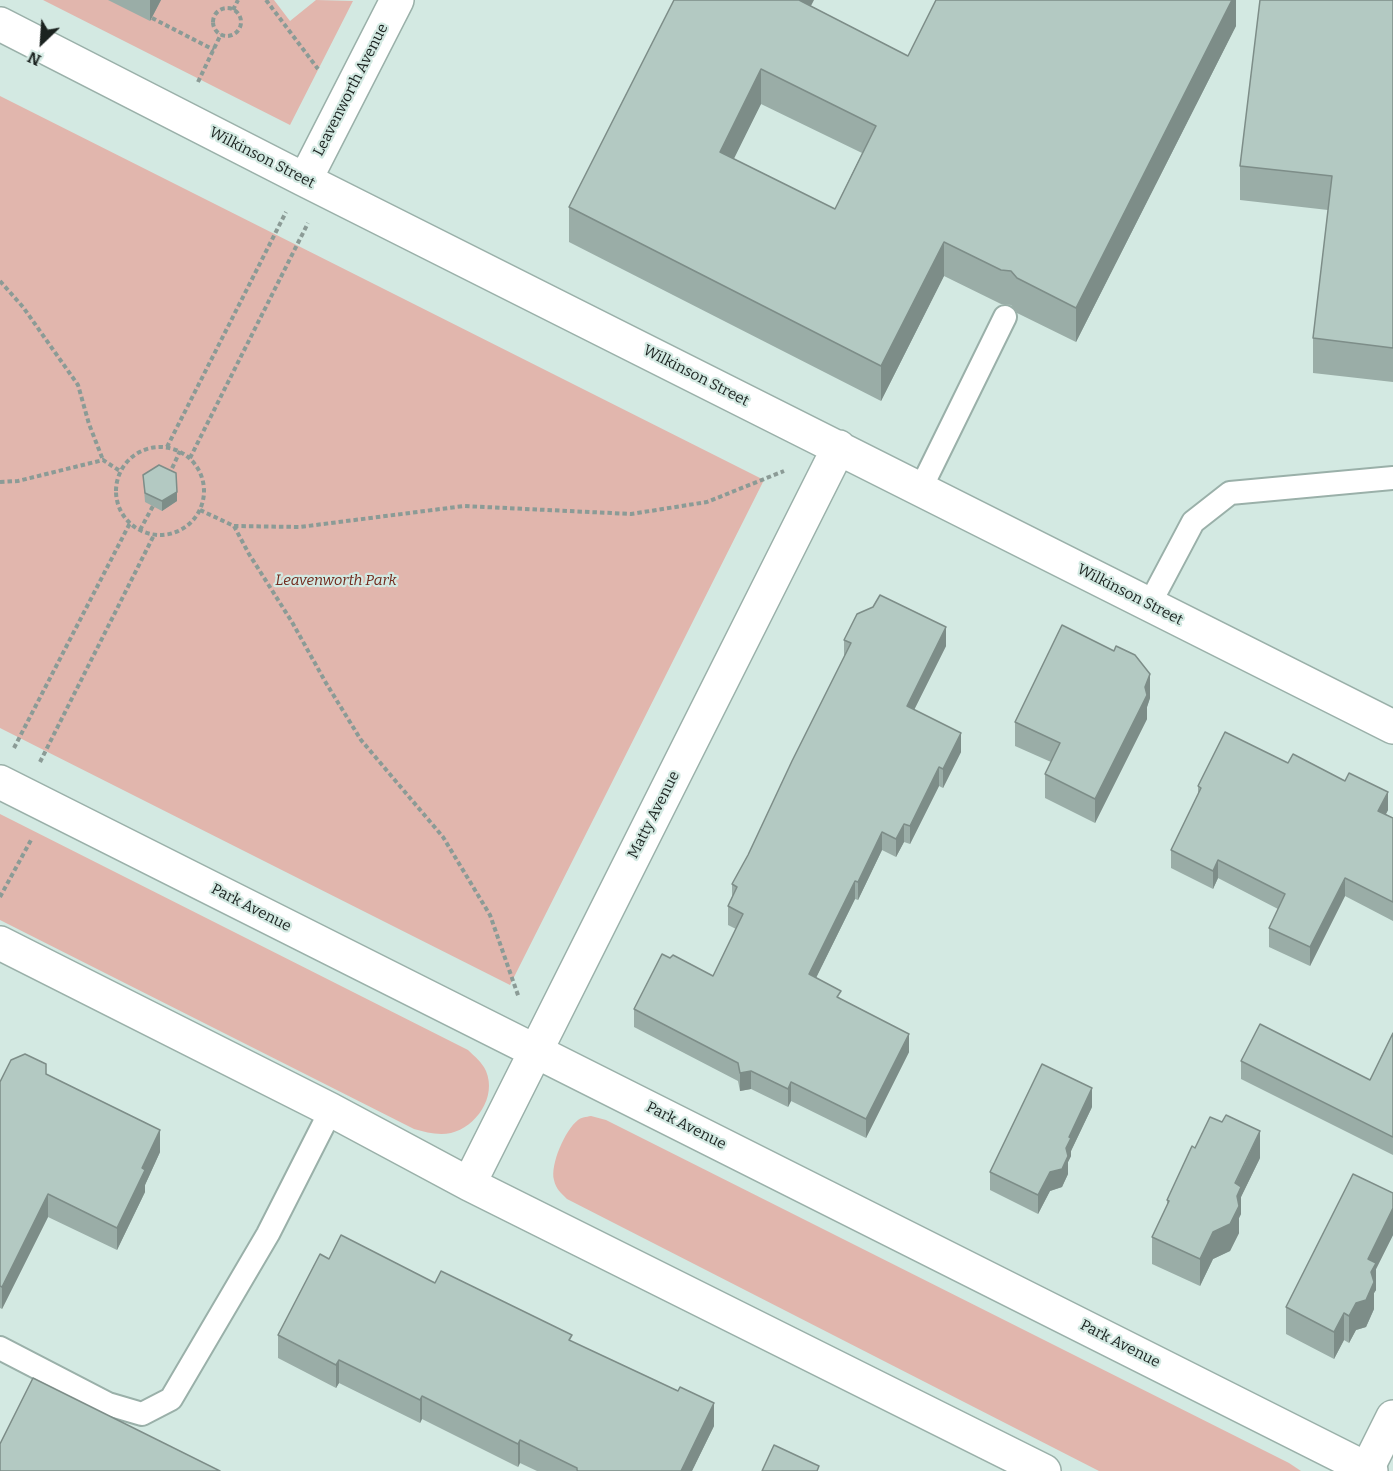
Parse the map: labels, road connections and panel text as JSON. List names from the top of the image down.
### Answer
{
  "streets": {
    "street": [
      "Leavenworth Avenue",
      "Wilkinson Street",
      "Matty Avenue",
      "Park Avenue"
    ]
  },
  "crossings": [
    ["Leavenworth Avenue", "Wilkinson Street"],
    ["Wilkinson Street", "Matty Avenue"],
    ["Matty Avenue", "Park Avenue"]
  ],
  "parks": ["Leavenworth Park"],
  "north": "bottom left"
}
